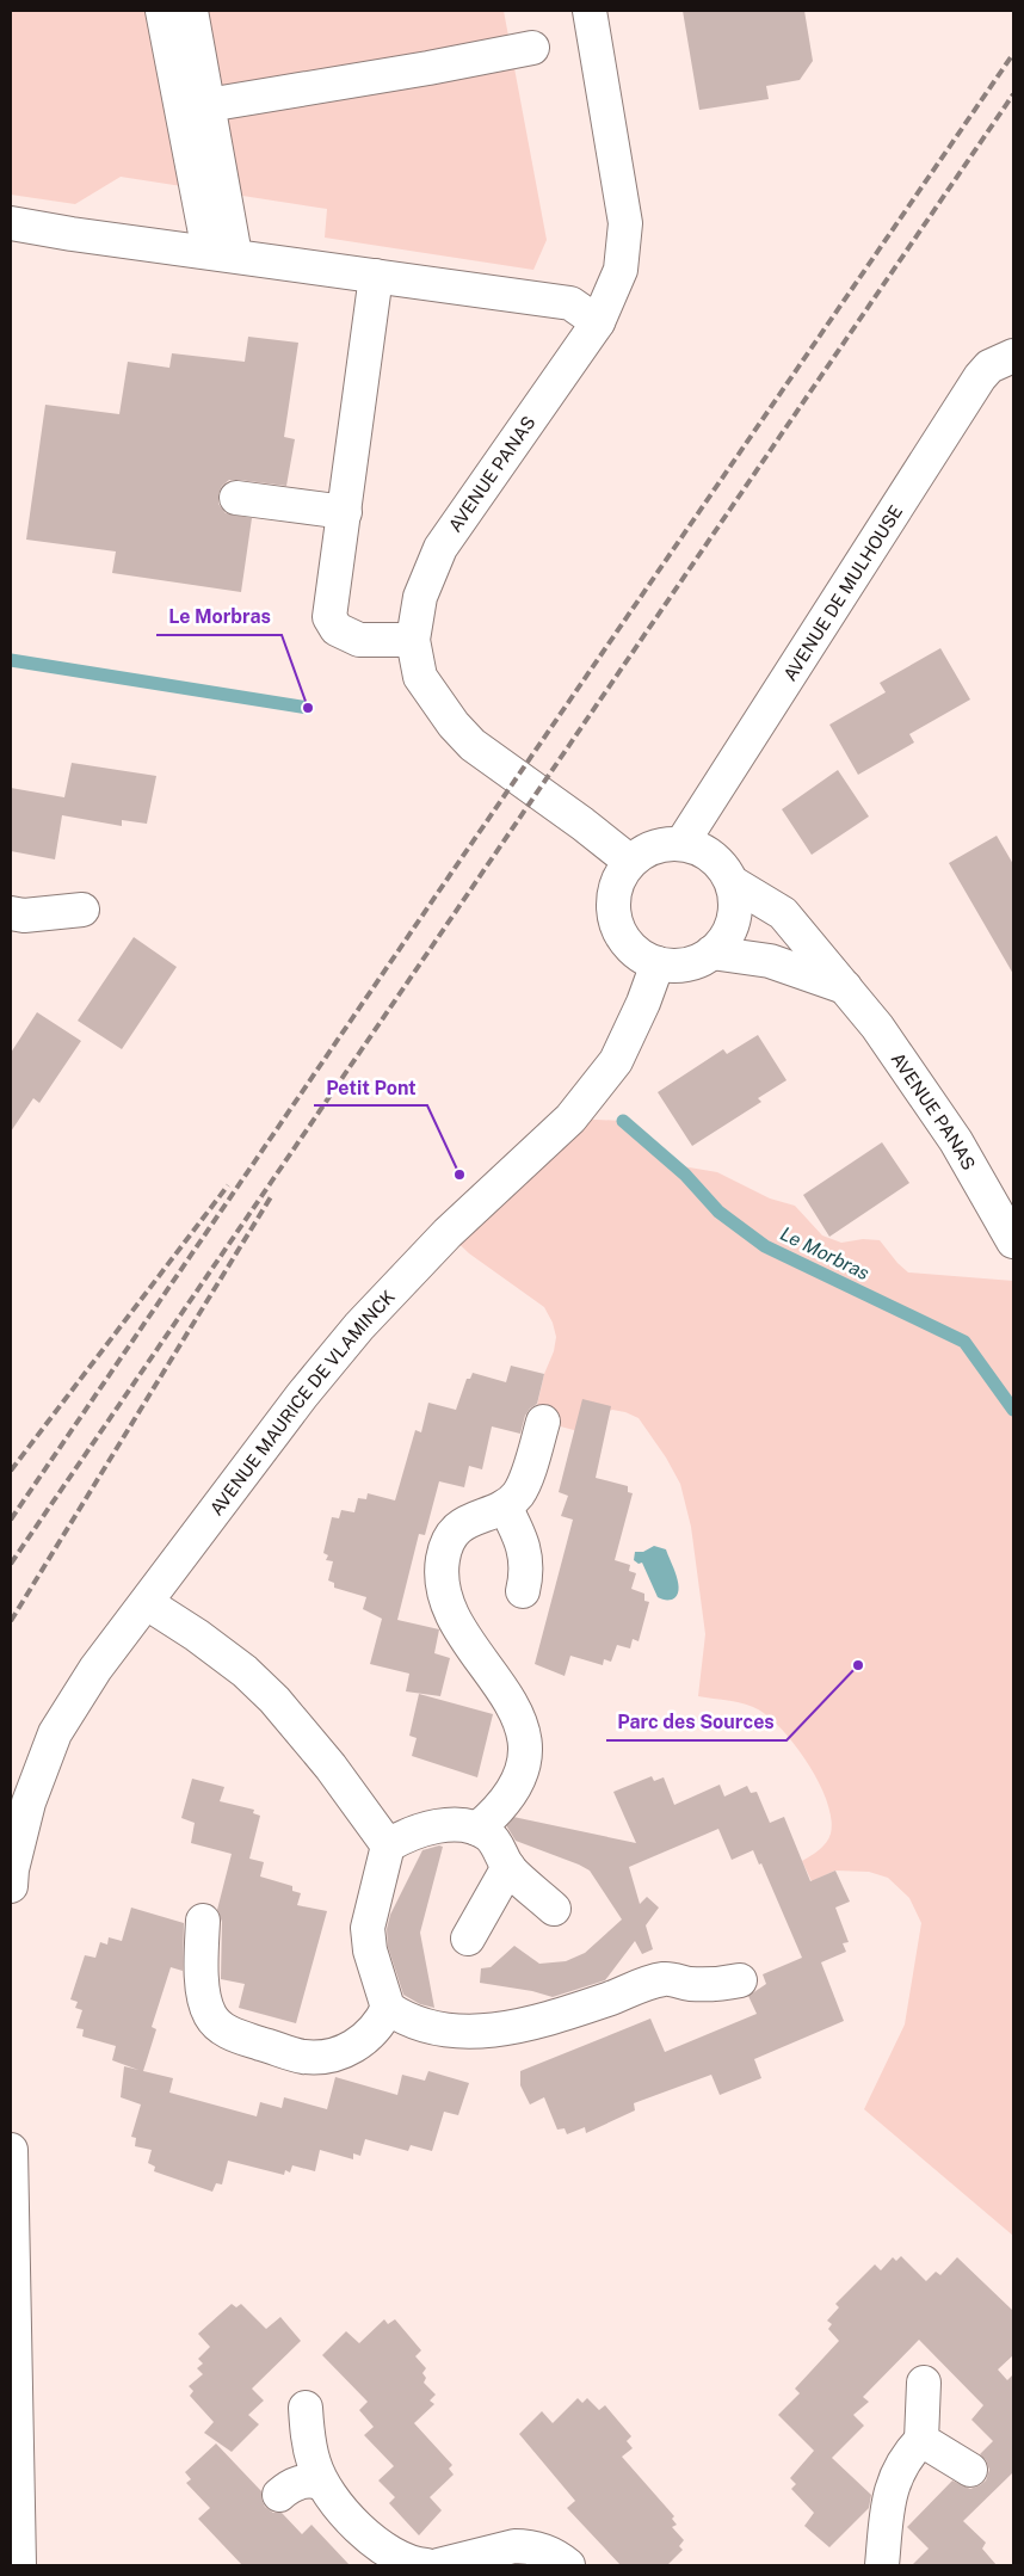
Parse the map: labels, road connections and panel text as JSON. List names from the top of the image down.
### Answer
{
  "streets": {
    "street": ["AVENUE PANAS", "AVENUE DE MULHOUSE", "AVENUE MAURICE DE VLAMINCK"]
  },
  "crossings": [
    ["AVENUE PANAS", "AVENUE DE MULHOUSE"],
    ["AVENUE PANAS", "AVENUE MAURICE DE VLAMINCK"],
    ["AVENUE DE MULHOUSE", "AVENUE MAURICE DE VLAMINCK"]
  ],
  "water": ["Le Morbras"],
  "places": ["Le Morbras", "Petit Pont", "Parc des Sources"]
}
